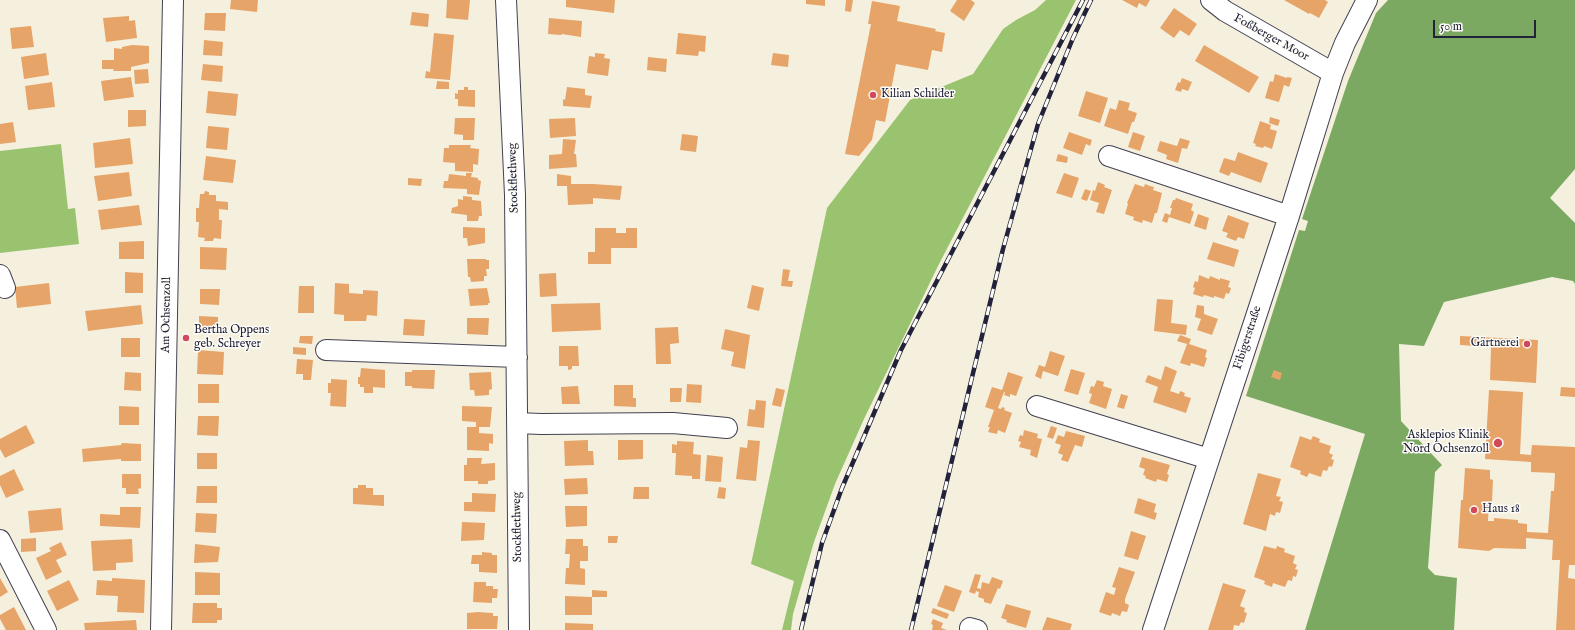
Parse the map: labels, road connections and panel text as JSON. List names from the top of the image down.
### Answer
{
  "streets": {
    "street": [
      "Foßberger Moor",
      "Stockflethweg",
      "Am Ochsenzoll",
      "Fibigerstraße"
    ]
  },
  "crossings": [
    ["Foßberger Moor", "Fibigerstraße"]
  ],
  "places": [
    "Kilian Schilder",
    "Bertha Oppens geb. Schreyer",
    "Gärtnerei",
    "Asklepios Klinik Nord Ochsenzoll",
    "Haus 18"
  ],
  "scale_bar": "50 m"
}
